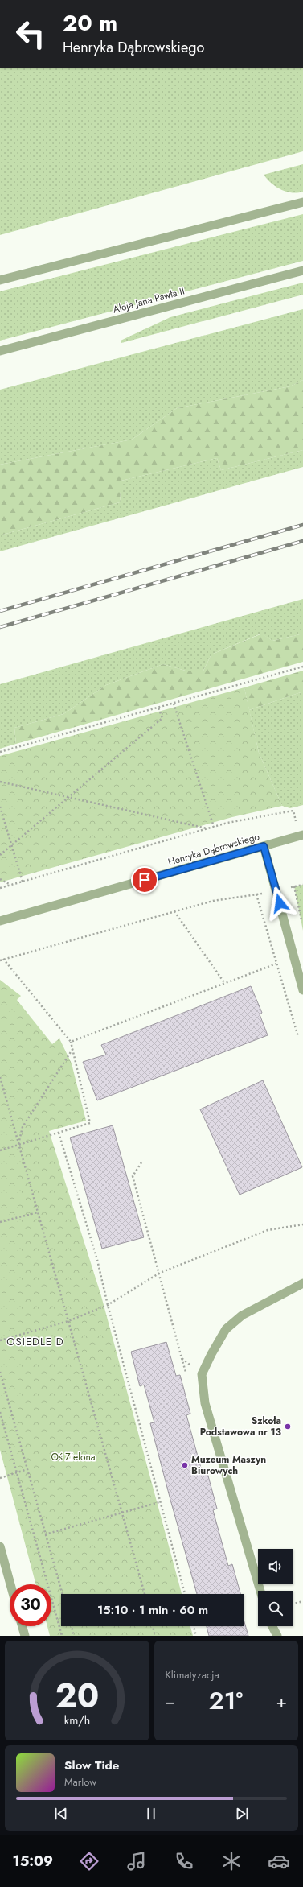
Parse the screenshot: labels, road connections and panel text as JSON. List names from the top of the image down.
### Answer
{
  "streets": {
    "street": ["Aleja Jana Pawła II", "Henryka Dąbrowskiego"]
  },
  "districts": ["OSIEDLE D"],
  "parks": ["Oś Zielona"],
  "places": ["Szkoła Podstawowa nr 13", "Muzeum Maszyn Biurowych"],
  "page": {
    "turn": ["20 m", "Henryka Dąbrowskiego"],
    "limit": "30",
    "trip": "15:10 · 1 min · 60 m",
    "tile": "Klimatyzacja",
    "heat": ["−", "21°", "+"],
    "song": ["Slow Tide", "Marlow"],
    "tabs": "15:09",
    "gauge": ["20", "km/h"]
  }
}
